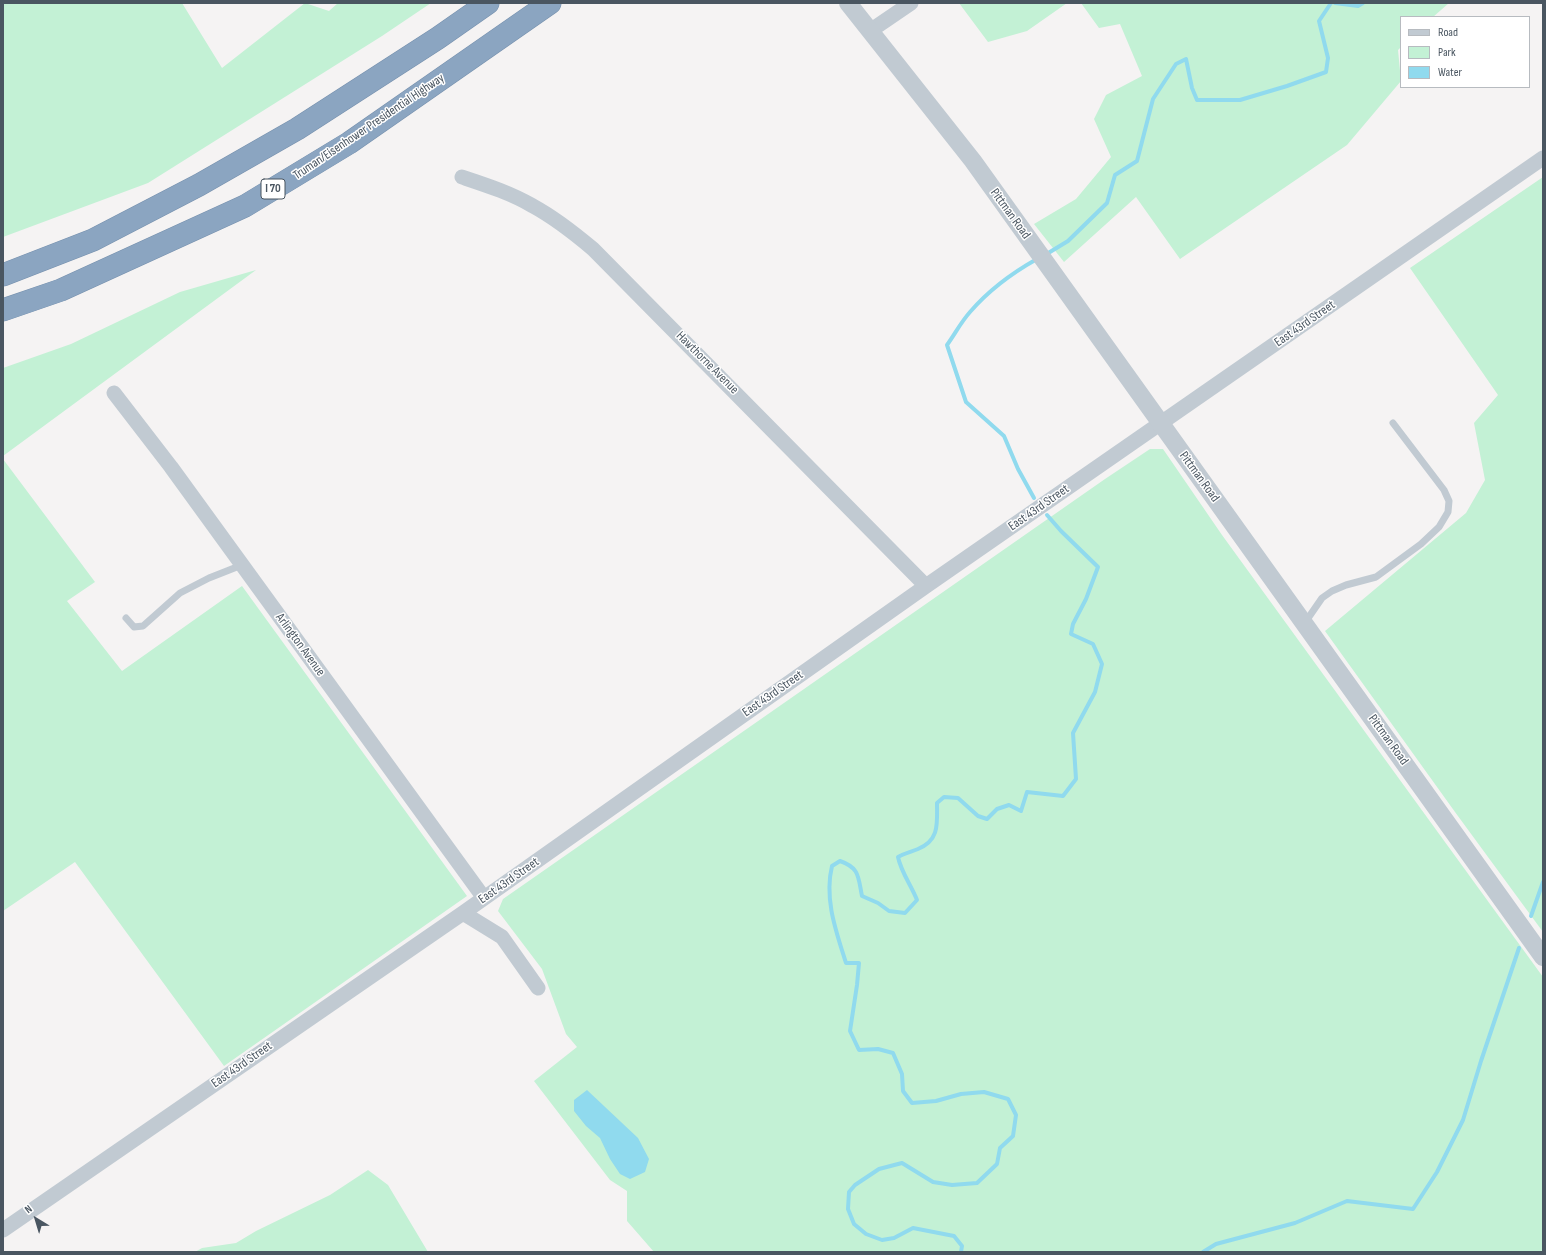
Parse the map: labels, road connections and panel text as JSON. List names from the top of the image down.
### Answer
{
  "streets": {
    "highway": ["Truman/Eisenhower Presidential Highway", "I 70"],
    "street": [
      "Pittman Road",
      "East 43rd Street",
      "Hawthorne Avenue",
      "Arlington Avenue"
    ]
  },
  "crossings": [
    ["Pittman Road", "East 43rd Street"],
    ["East 43rd Street", "Hawthorne Avenue"],
    ["East 43rd Street", "Arlington Avenue"]
  ],
  "legend": ["Road", "Park", "Water"],
  "north": "top left"
}
